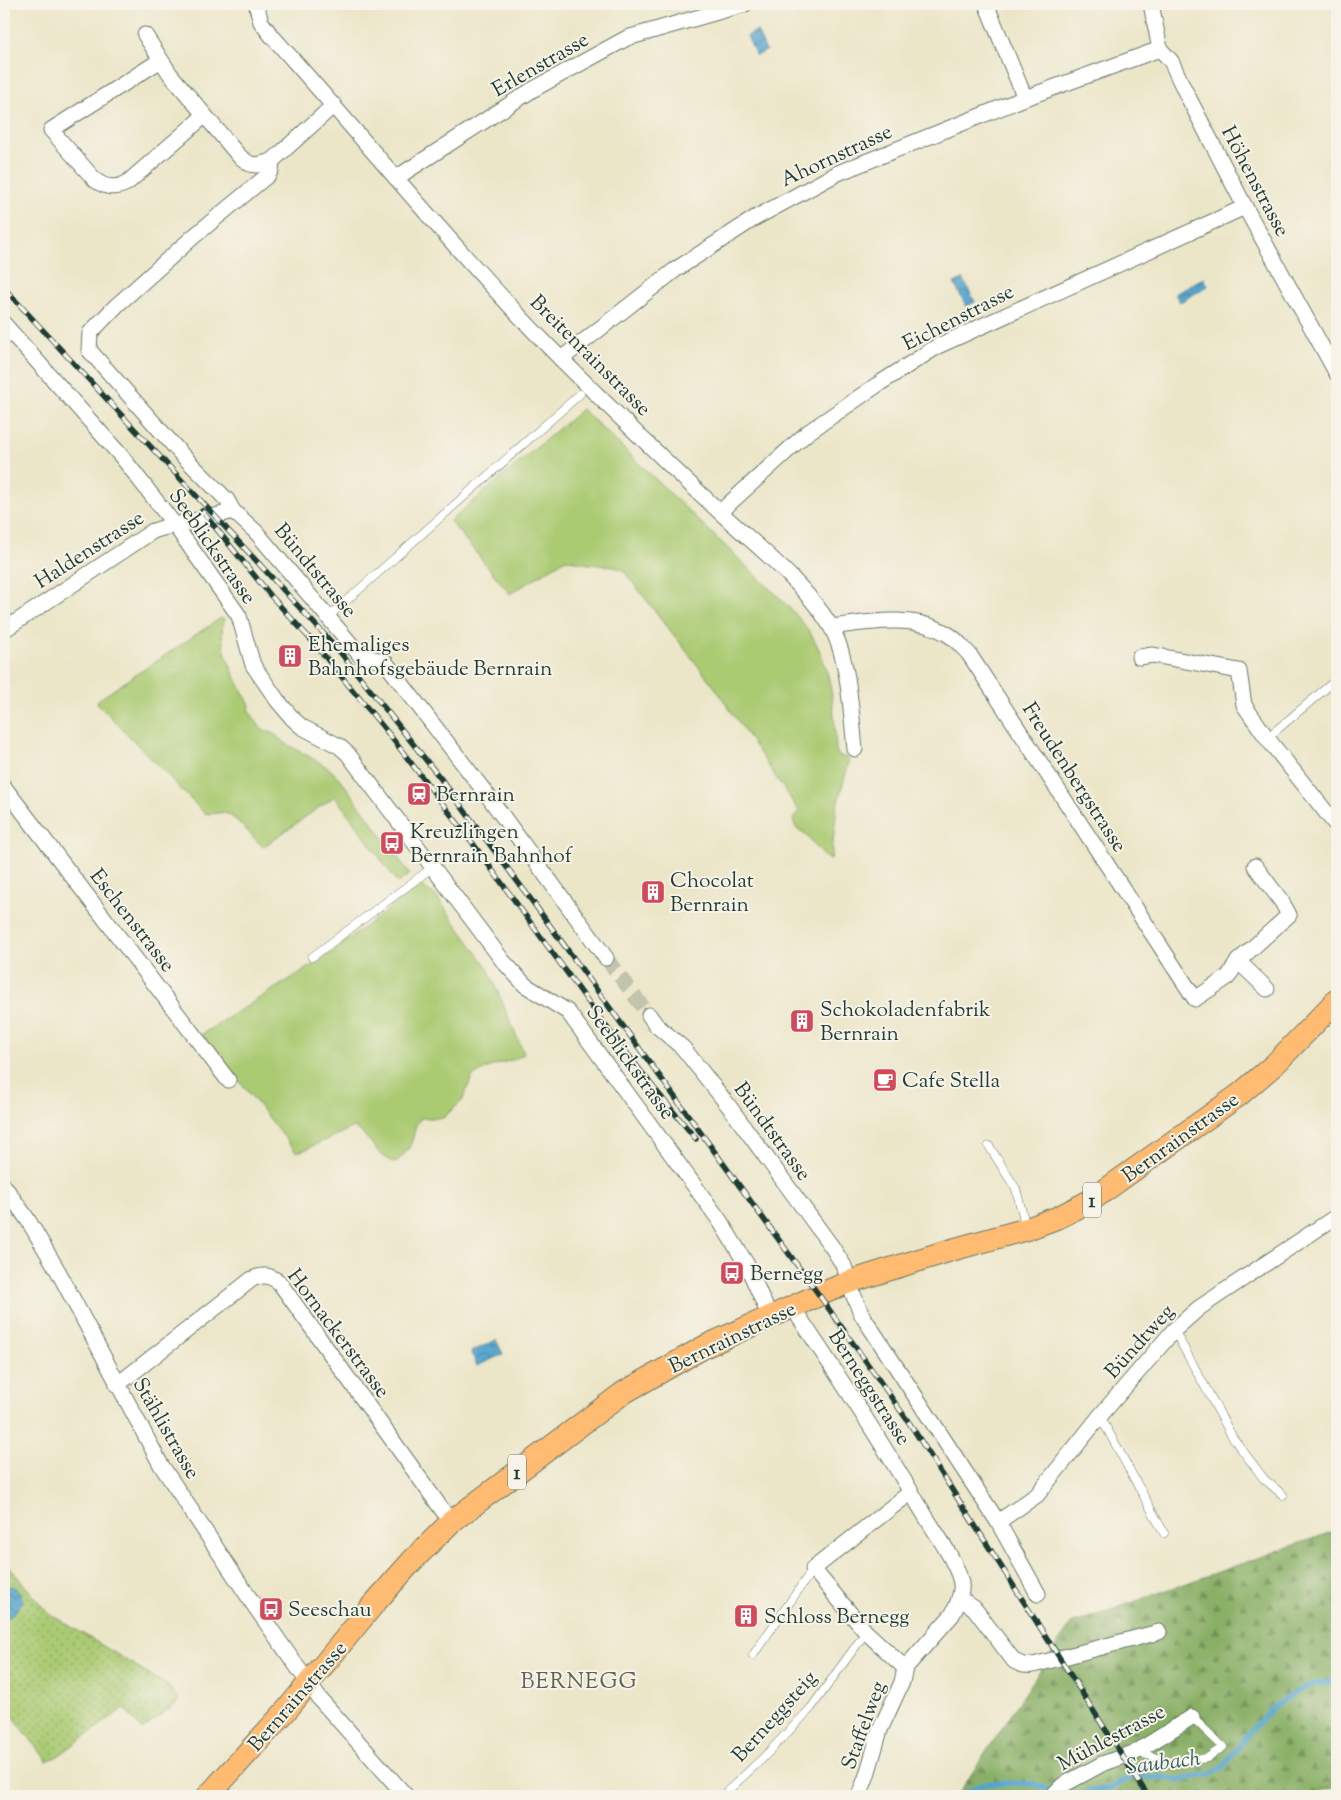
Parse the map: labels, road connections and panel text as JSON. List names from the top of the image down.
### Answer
{
  "streets": {
    "main road": ["Bernrainstrasse", "1"],
    "street": [
      "Erlenstrasse",
      "Ahornstrasse",
      "Höhenstrasse",
      "Eichenstrasse",
      "Breitenrainstrasse",
      "Seeblickstrasse",
      "Haldenstrasse",
      "Bündtstrasse",
      "Freudenbergstrasse",
      "Eschenstrasse",
      "Hornackerstrasse",
      "Bündtweg",
      "Berneggstrasse",
      "Stählistrasse",
      "Staffelweg",
      "Mühlestrasse"
    ],
    "lane": ["Berneggsteig"]
  },
  "crossings": [
    ["Erlenstrasse", "Breitenrainstrasse"],
    ["Ahornstrasse", "Höhenstrasse"],
    ["Ahornstrasse", "Breitenrainstrasse"],
    ["Höhenstrasse", "Eichenstrasse"],
    ["Eichenstrasse", "Breitenrainstrasse"],
    ["Breitenrainstrasse", "Bündtstrasse"],
    ["Breitenrainstrasse", "Freudenbergstrasse"],
    ["Seeblickstrasse", "Haldenstrasse"],
    ["Seeblickstrasse", "Bernrainstrasse"],
    ["Bündtstrasse", "Bernrainstrasse"],
    ["Bernrainstrasse", "Hornackerstrasse"],
    ["Bernrainstrasse", "Berneggstrasse"],
    ["Bernrainstrasse", "Stählistrasse"],
    ["Hornackerstrasse", "Stählistrasse"]
  ],
  "districts": ["BERNEGG"],
  "water": ["Saubach"],
  "places": {
    "building": [
      "Ehemaliges Bahnhofsgebäude Bernrain",
      "Chocolat Bernrain",
      "Schokoladenfabrik Bernrain",
      "Schloss Bernegg"
    ],
    "station": ["Bernrain"],
    "bus stop": ["Kreuzlingen Bernrain Bahnhof", "Bernegg", "Seeschau"],
    "cafe": ["Cafe Stella"]
  }
}
